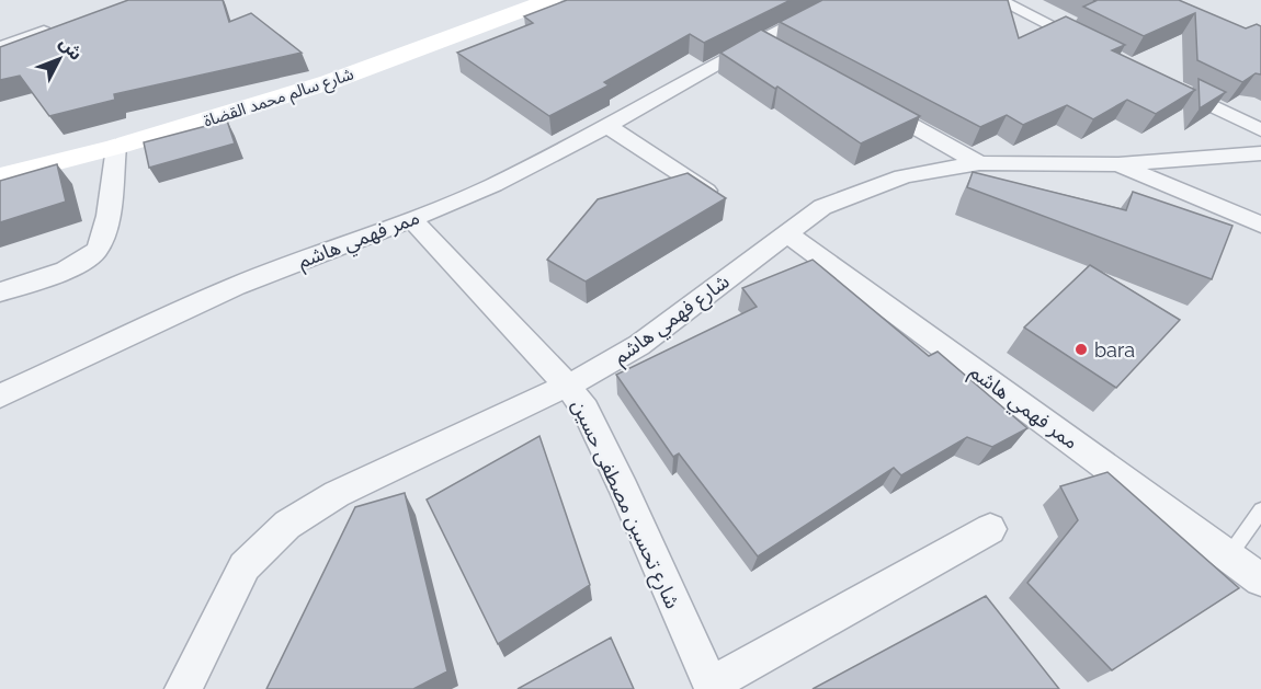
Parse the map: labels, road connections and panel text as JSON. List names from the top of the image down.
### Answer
{
  "streets": {
    "street": [
      "شارع سالم محمد القضاة",
      "ممر فهمي هاشم",
      "شارع فهمي هاشم",
      "شارع تحسين مصطفى حسين"
    ]
  },
  "crossings": [
    ["ممر فهمي هاشم", "شارع فهمي هاشم"],
    ["ممر فهمي هاشم", "شارع تحسين مصطفى حسين"],
    ["شارع فهمي هاشم", "شارع تحسين مصطفى حسين"]
  ],
  "places": ["bara"],
  "north": "top right"
}
